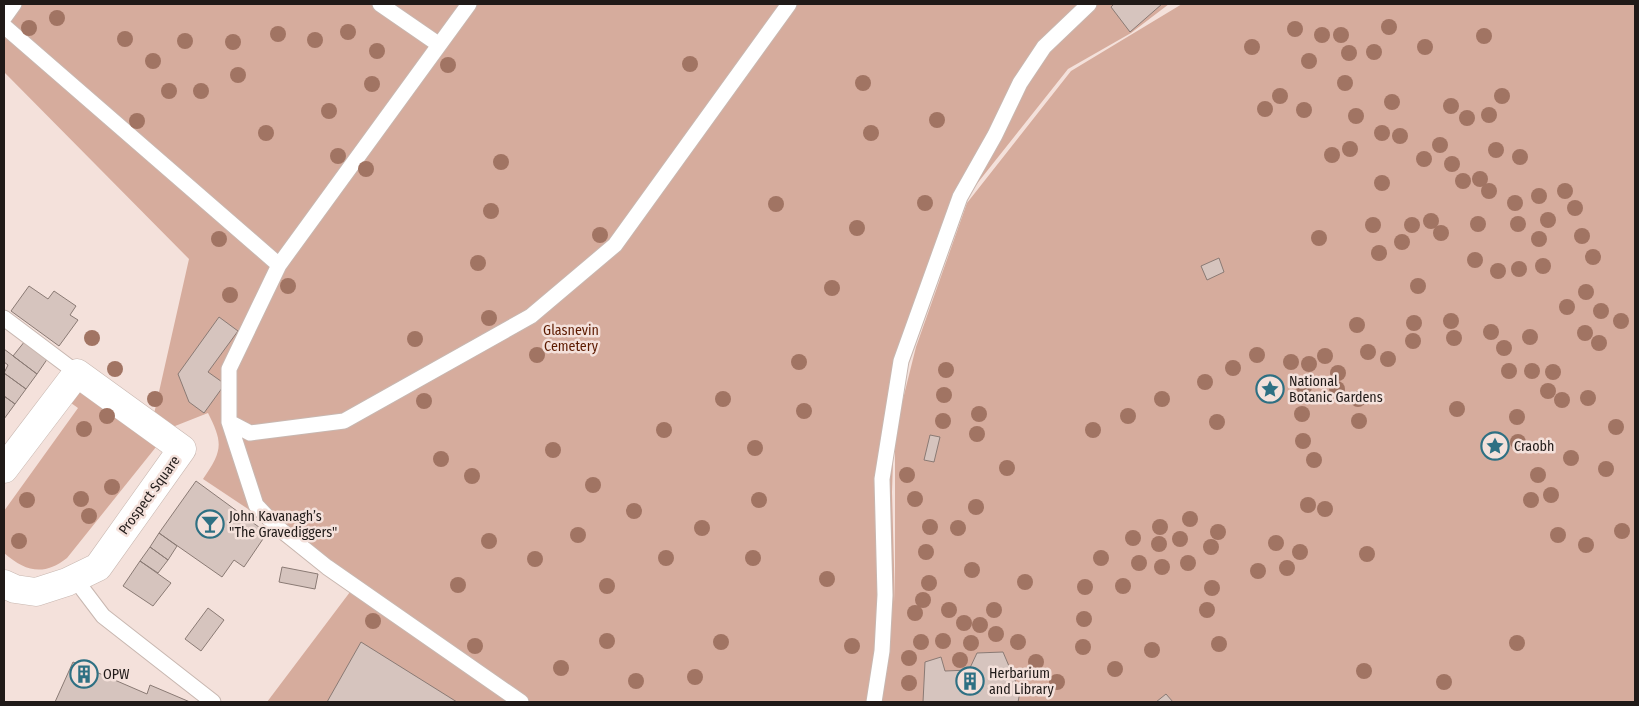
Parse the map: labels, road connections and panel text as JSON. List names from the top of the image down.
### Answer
{
  "streets": {
    "street": ["Prospect Square"]
  },
  "parks": ["Glasnevin Cemetery"],
  "places": {
    "place": ["National Botanic Gardens", "Craobh"],
    "bar": ["John Kavanagh’s \"The Gravediggers\""],
    "building": ["OPW", "Herbarium and Library"]
  }
}
